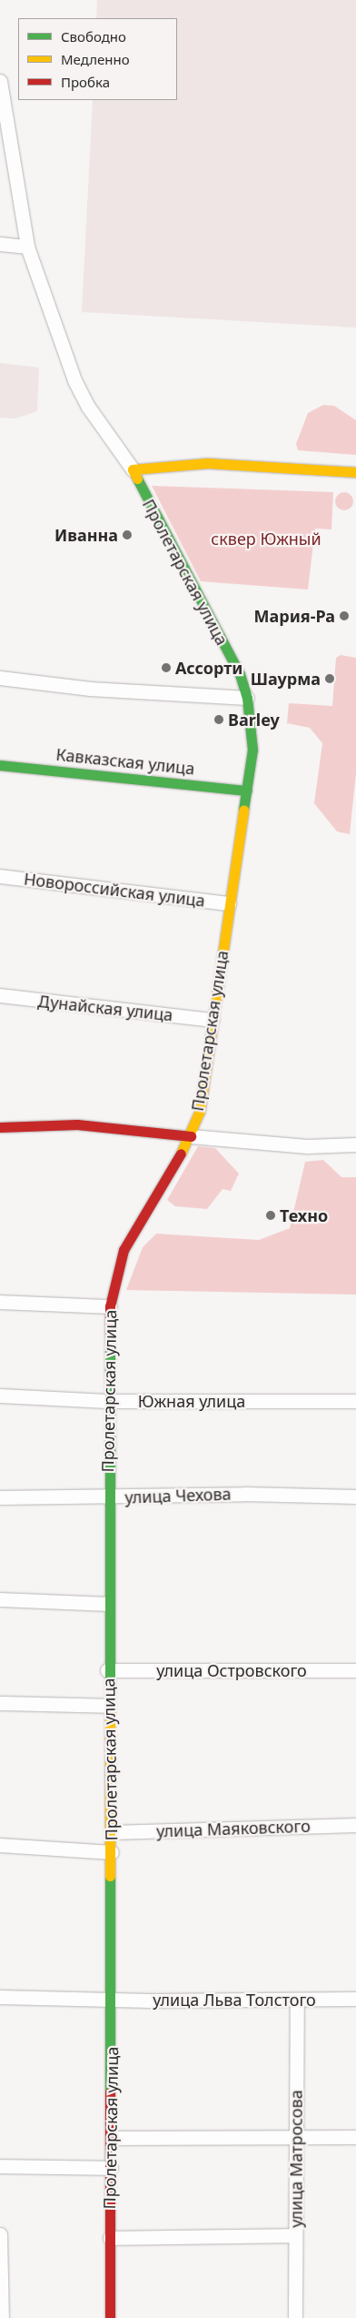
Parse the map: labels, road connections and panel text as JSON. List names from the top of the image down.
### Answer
{
  "streets": {
    "street": [
      "Пролетарская улица",
      "Кавказская улица",
      "Новороссийская улица",
      "Дунайская улица",
      "Южная улица",
      "улица Чехова",
      "улица Островского",
      "улица Маяковского",
      "улица Льва Толстого",
      "улица Матросова"
    ]
  },
  "crossings": [
    ["Пролетарская улица", "Кавказская улица"],
    ["Пролетарская улица", "Новороссийская улица"],
    ["Пролетарская улица", "Дунайская улица"],
    ["Пролетарская улица", "Южная улица"],
    ["Пролетарская улица", "улица Чехова"],
    ["Пролетарская улица", "улица Островского"],
    ["Пролетарская улица", "улица Маяковского"],
    ["Пролетарская улица", "улица Льва Толстого"],
    ["улица Льва Толстого", "улица Матросова"]
  ],
  "parks": ["сквер Южный"],
  "places": [
    "Иванна",
    "Мария-Ра",
    "Ассорти",
    "Шаурма",
    "Barley",
    "Техно"
  ],
  "legend": ["Свободно", "Медленно", "Пробка"]
}
